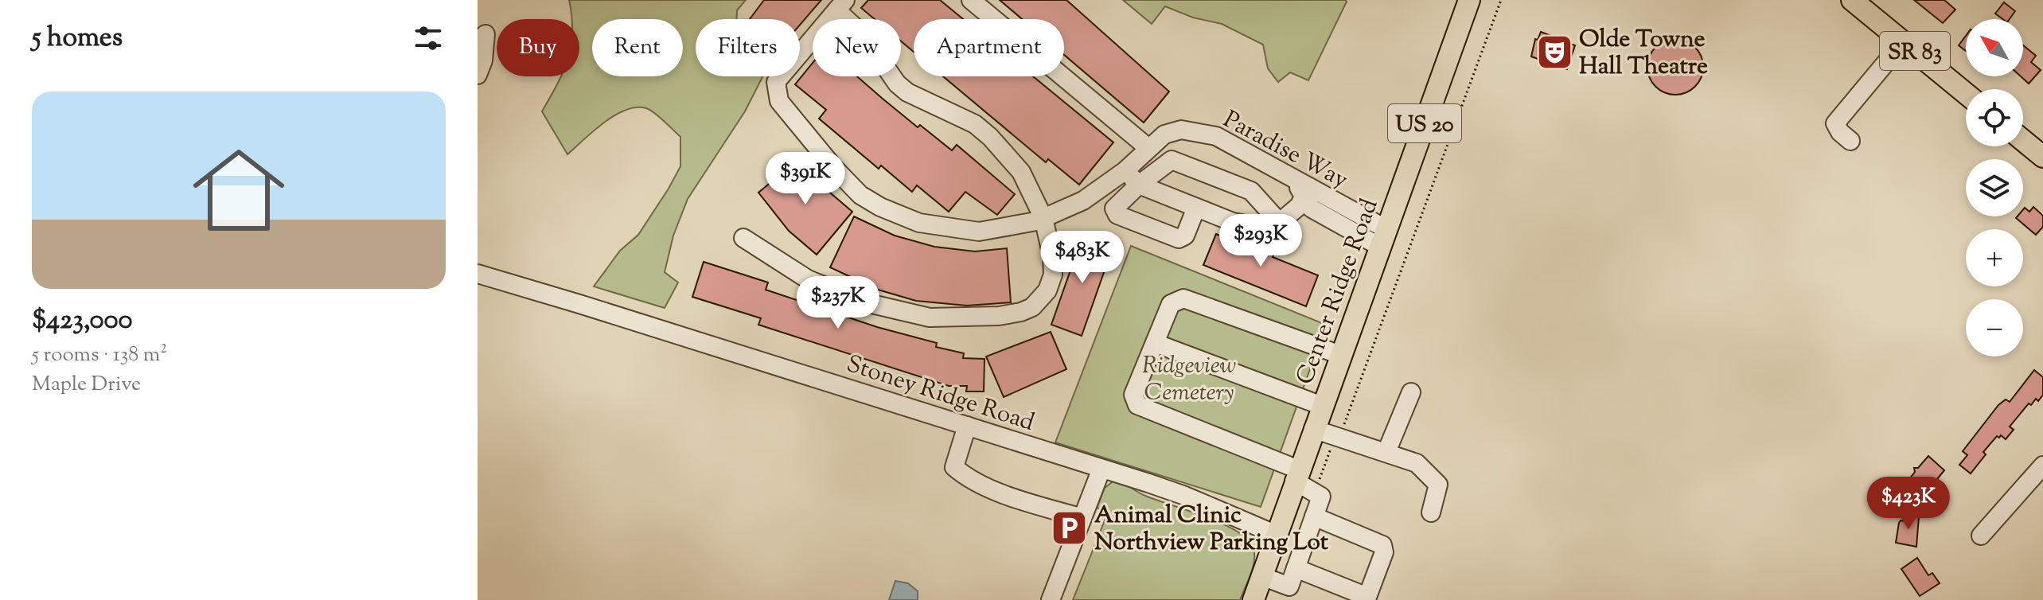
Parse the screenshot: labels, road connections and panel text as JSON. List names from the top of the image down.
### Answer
{
  "streets": {
    "main road": ["SR 83", "US 20", "Center Ridge Road"],
    "street": ["Paradise Way", "Stoney Ridge Road"]
  },
  "crossings": [
    ["Paradise Way", "Center Ridge Road"],
    ["Center Ridge Road", "Stoney Ridge Road"]
  ],
  "parks": ["Ridgeview Cemetery"],
  "places": {
    "theatre": ["Olde Towne Hall Theatre"],
    "parking": ["Animal Clinic Northview Parking Lot"]
  },
  "north": "top left",
  "page": {
    "heading": "5 homes",
    "map_buttons": ["+", "−"],
    "chip": [
      "Buy",
      "Rent",
      "Filters",
      "New",
      "Apartment"
    ],
    "list": [
      {
        "name": "$423,000",
        "note": "5 rooms · 138 m² · Maple Drive"
      }
    ],
    "price": [
      "$391K",
      "$293K",
      "$483K",
      "$237K",
      "$423K"
    ]
  }
}
